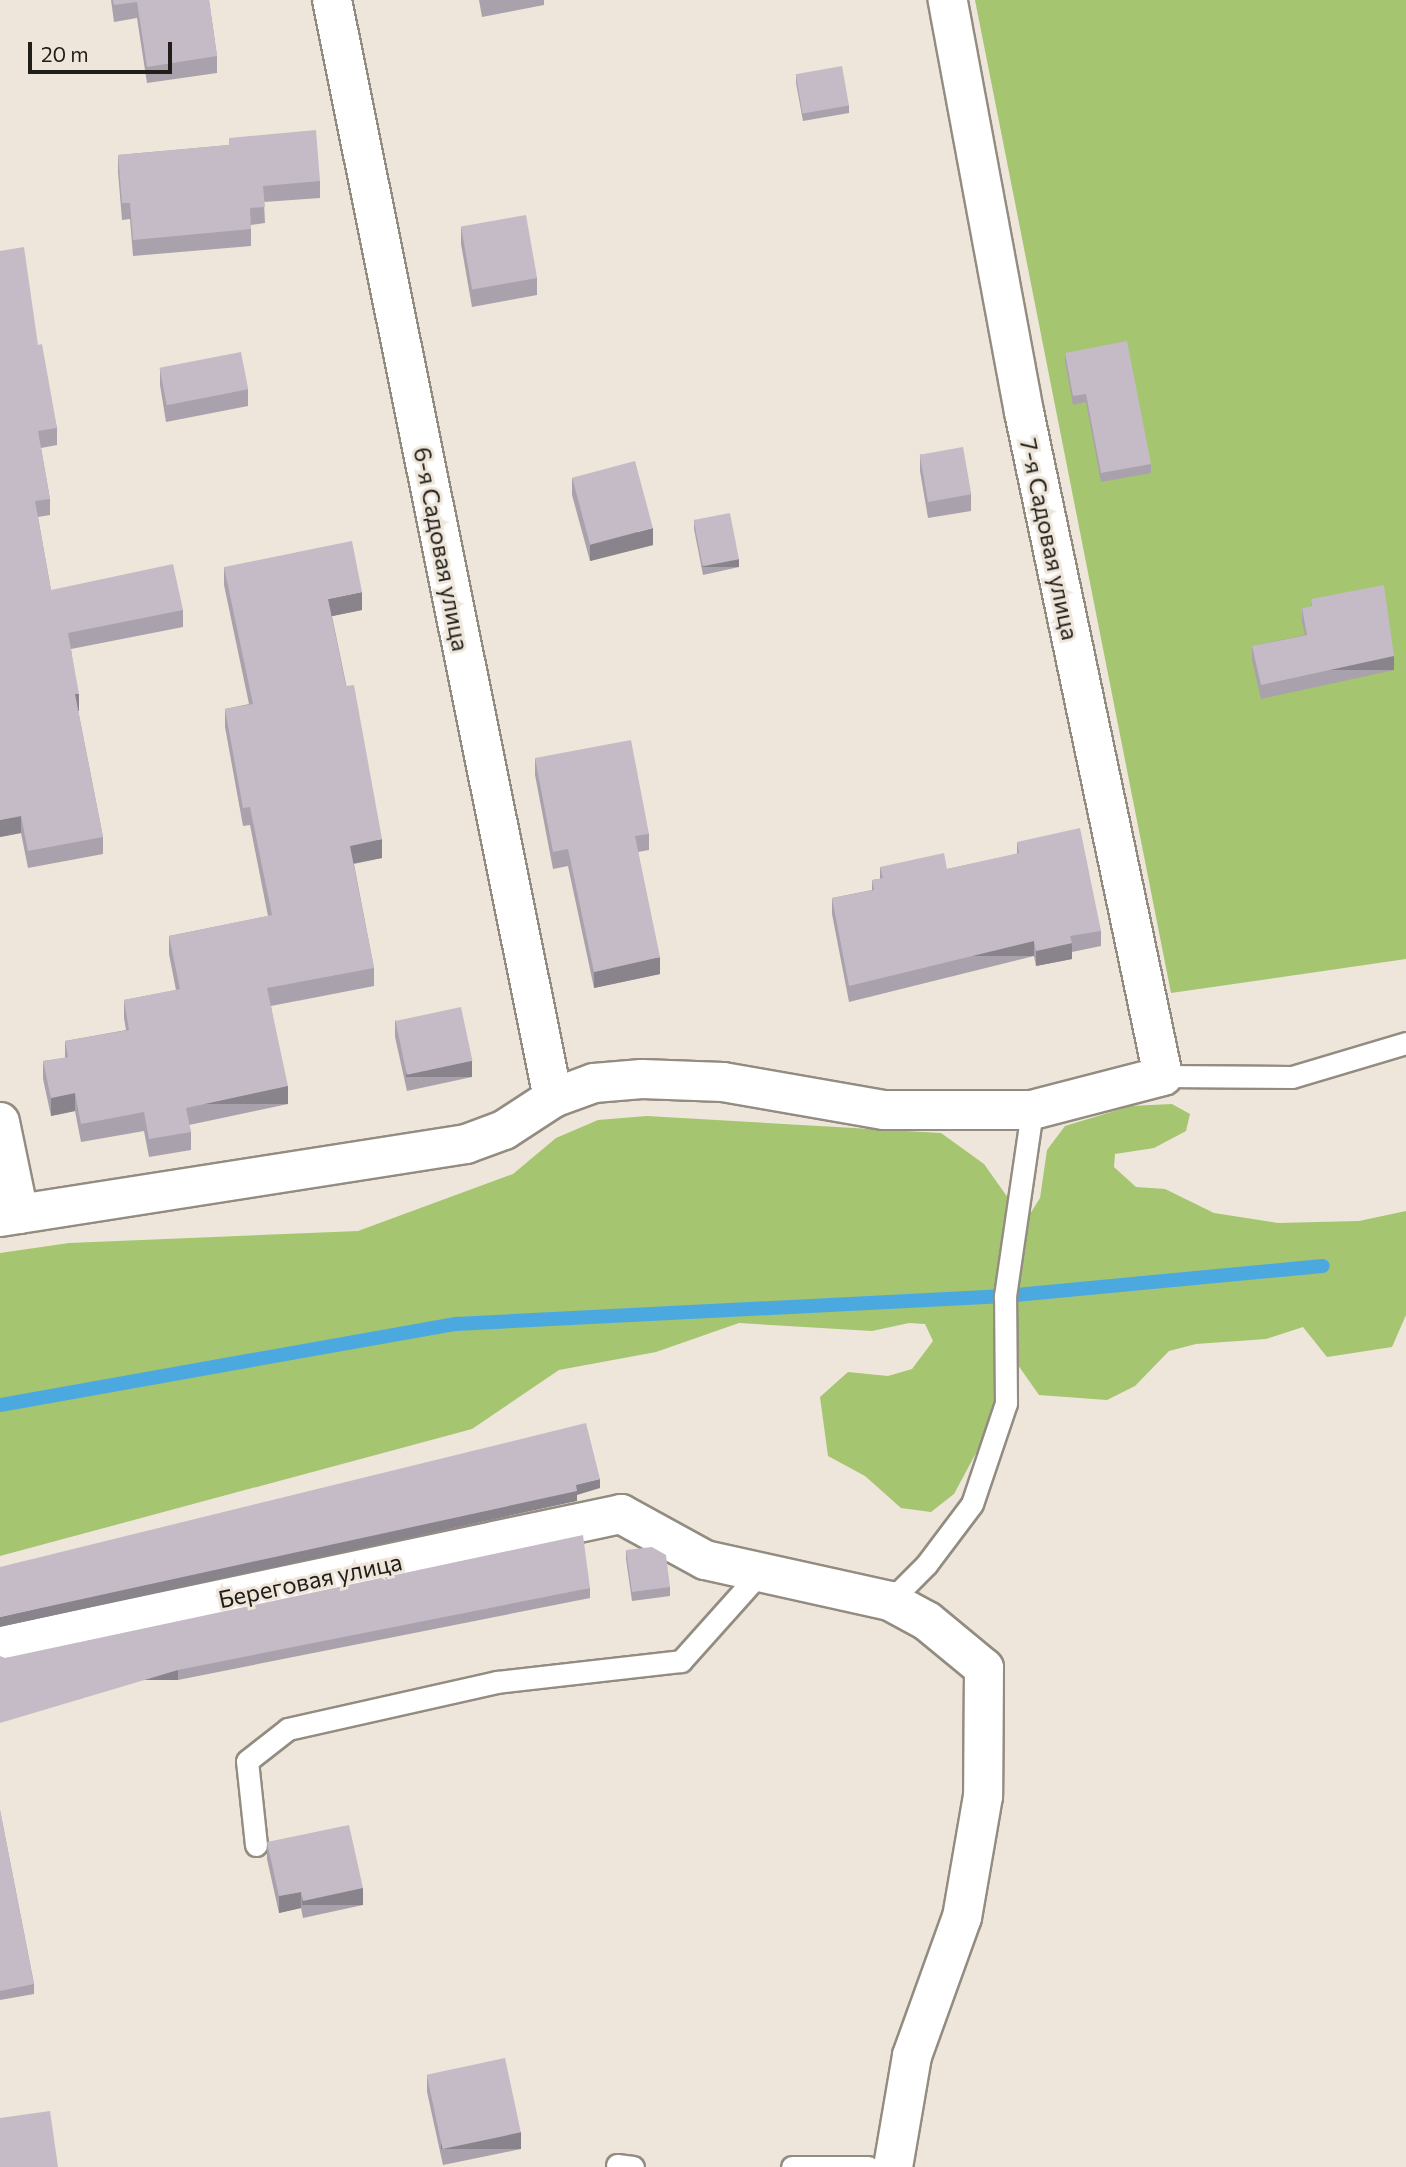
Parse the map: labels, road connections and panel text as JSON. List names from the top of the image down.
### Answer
{
  "streets": {
    "street": ["7-я Садовая улица", "6-я Садовая улица", "Береговая улица"]
  },
  "scale_bar": "20 m"
}
